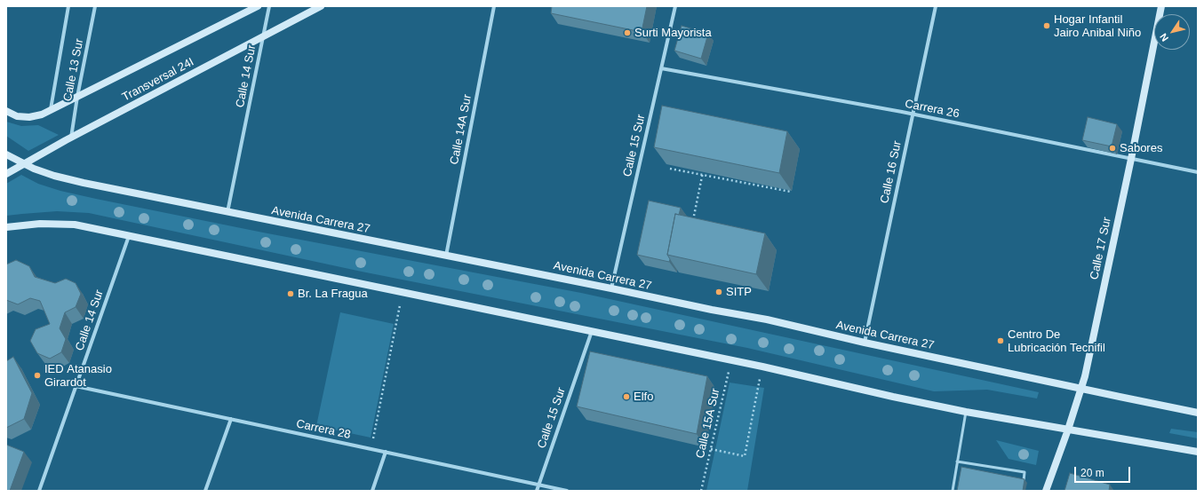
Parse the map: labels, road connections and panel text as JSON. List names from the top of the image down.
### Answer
{
  "streets": {
    "main road": ["Transversal 24I", "Avenida Carrera 27", "Calle 17 Sur"],
    "street": [
      "Calle 13 Sur",
      "Calle 14 Sur",
      "Carrera 26",
      "Calle 14A Sur",
      "Calle 15 Sur",
      "Calle 16 Sur",
      "Carrera 28"
    ],
    "path": ["Calle 15A Sur"]
  },
  "crossings": [
    ["Calle 13 Sur", "Transversal 24I"],
    ["Calle 14 Sur", "Transversal 24I"],
    ["Calle 14 Sur", "Avenida Carrera 27"],
    ["Calle 14 Sur", "Carrera 28"],
    ["Transversal 24I", "Avenida Carrera 27"],
    ["Carrera 26", "Calle 15 Sur"],
    ["Carrera 26", "Calle 16 Sur"],
    ["Carrera 26", "Calle 17 Sur"],
    ["Calle 14A Sur", "Avenida Carrera 27"],
    ["Calle 15 Sur", "Avenida Carrera 27"],
    ["Calle 15 Sur", "Carrera 28"],
    ["Calle 16 Sur", "Avenida Carrera 27"],
    ["Avenida Carrera 27", "Calle 17 Sur"]
  ],
  "places": [
    "Hogar Infantil Jairo Anibal Niño",
    "Surti Mayorista",
    "Sabores",
    "SITP",
    "Br. La Fragua",
    "Centro De Lubricación Tecnifil",
    "IED Atanasio Girardot",
    "Elfo"
  ],
  "scale_bar": "20 m",
  "north": "bottom left"
}
